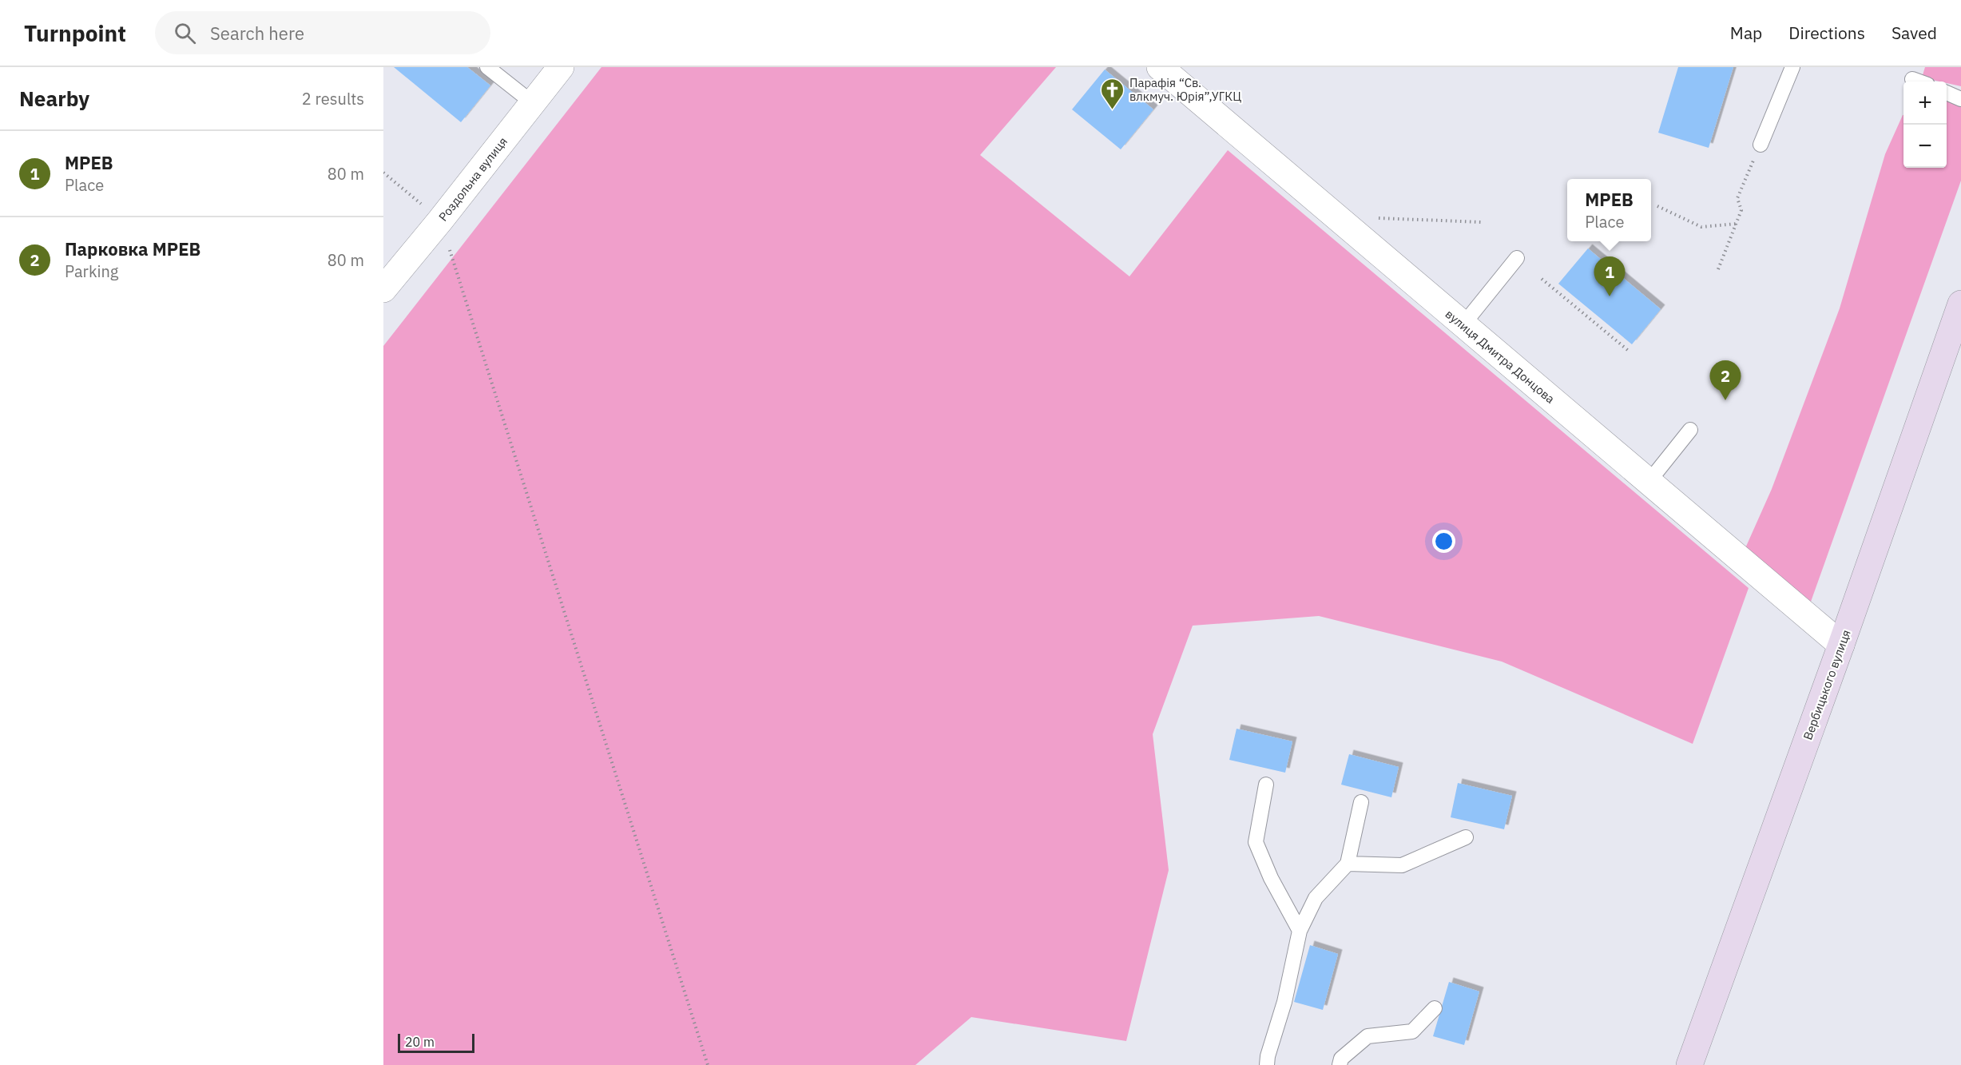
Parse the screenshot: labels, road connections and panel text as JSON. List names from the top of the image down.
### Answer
{
  "streets": {
    "main road": ["Вербицького вулиця"],
    "street": ["Роздольна вулиця", "вулиця Дмитра Донцова"]
  },
  "crossings": [
    ["вулиця Дмитра Донцова", "Вербицького вулиця"]
  ],
  "places": {
    "church": ["Парафія “Св. влкмуч. Юрія”,УГКЦ"]
  },
  "scale_bar": "20 m",
  "page": {
    "header": "Turnpoint",
    "search": "Search here",
    "nav": ["Map", "Directions", "Saved"],
    "heading": ["Nearby", "2 results"],
    "map_buttons": ["+", "−"],
    "list": [
      {
        "mark": "1",
        "name": "МРЕВ",
        "note": "Place",
        "value": "80 m"
      },
      {
        "mark": "2",
        "name": "Парковка МРЕВ",
        "note": "Parking",
        "value": "80 m"
      }
    ],
    "popup": ["МРЕВ", "Place"],
    "pins": ["1", "2"],
    "scale": "20 m"
  }
}
